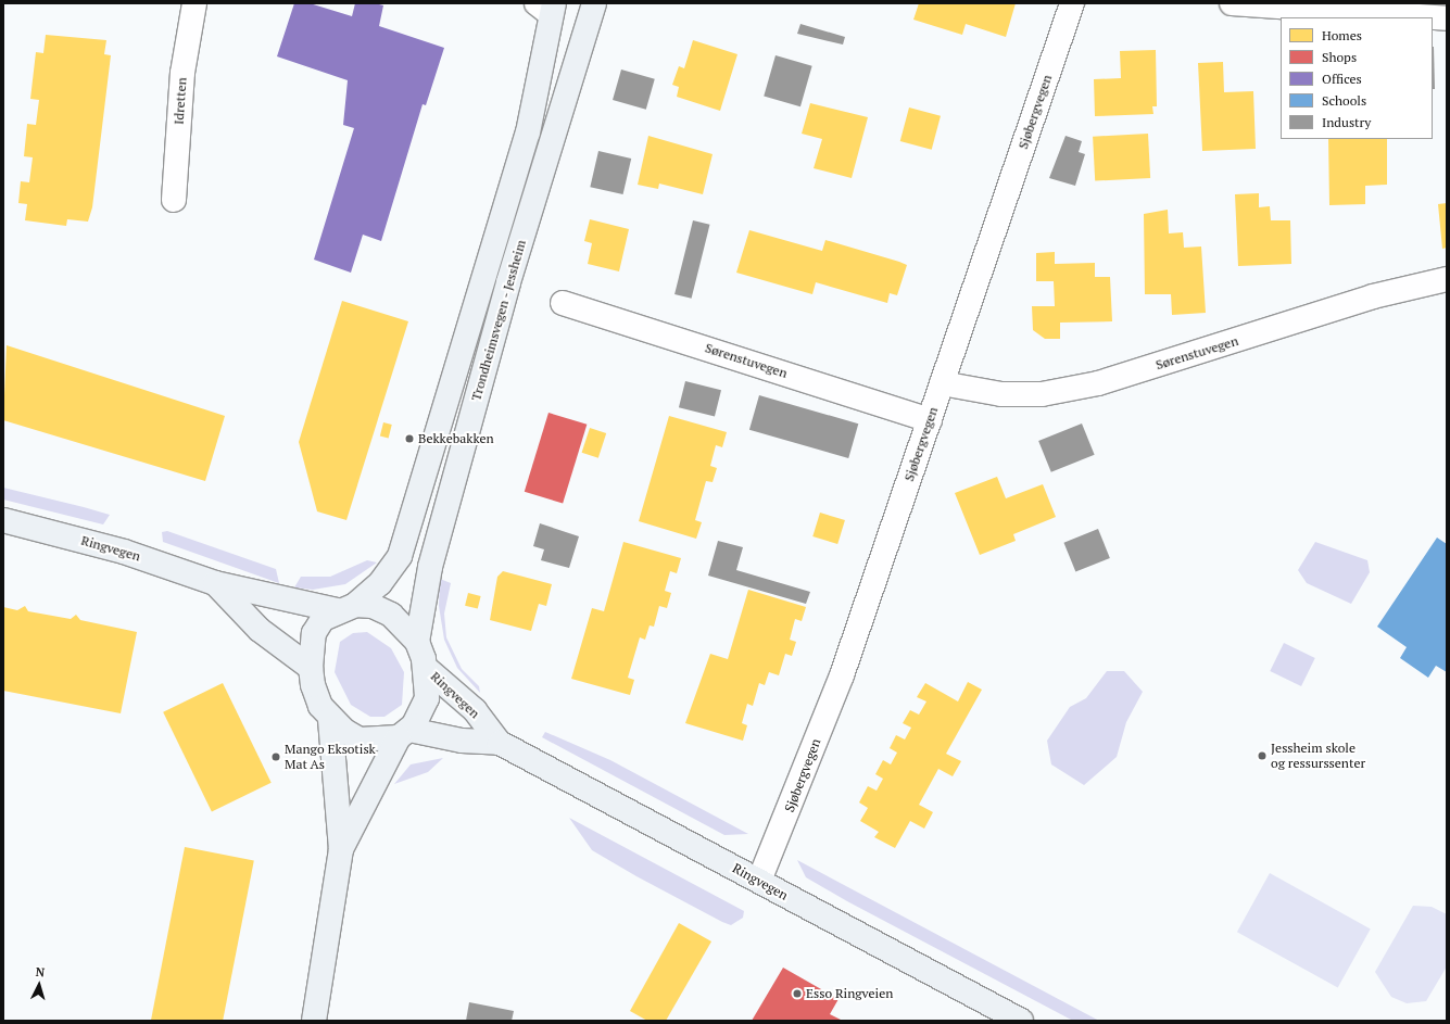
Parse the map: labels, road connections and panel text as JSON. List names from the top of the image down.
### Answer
{
  "streets": {
    "main road": ["Trondheimsvegen - Jessheim", "Ringvegen"],
    "street": ["Idretten", "Sjøbergvegen", "Sørenstuvegen"]
  },
  "crossings": [
    ["Sjøbergvegen", "Sørenstuvegen"],
    ["Sjøbergvegen", "Ringvegen"],
    ["Trondheimsvegen - Jessheim", "Ringvegen"]
  ],
  "places": [
    "Bekkebakken",
    "Jessheim skole og ressurssenter",
    "Mango Eksotisk Mat As",
    "Esso Ringveien"
  ],
  "legend": [
    "Homes",
    "Shops",
    "Offices",
    "Schools",
    "Industry"
  ],
  "north": "top"
}
